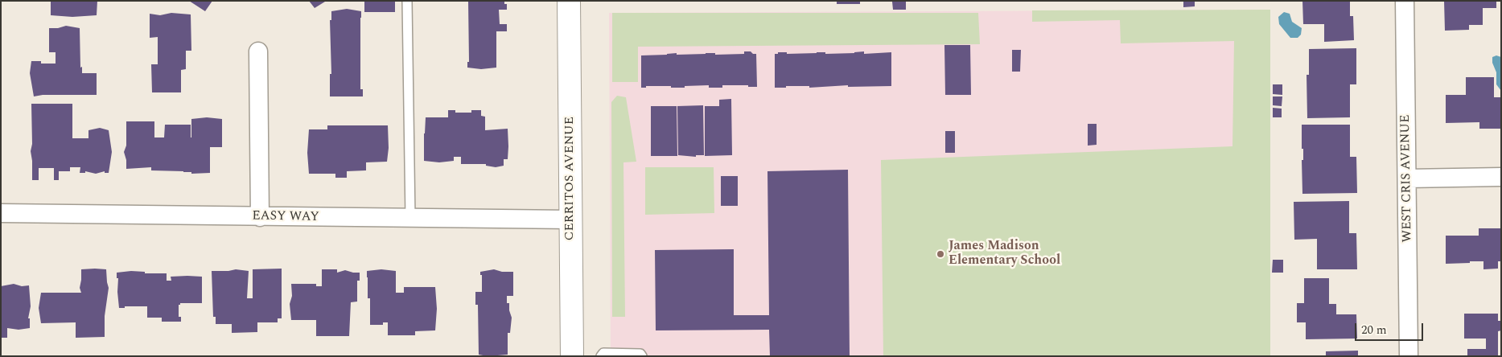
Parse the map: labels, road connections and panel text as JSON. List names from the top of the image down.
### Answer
{
  "streets": {
    "street": ["CERRITOS AVENUE", "WEST CRIS AVENUE", "EASY WAY"]
  },
  "crossings": [
    ["CERRITOS AVENUE", "EASY WAY"]
  ],
  "places": ["James Madison Elementary School"],
  "scale_bar": "20 m"
}
